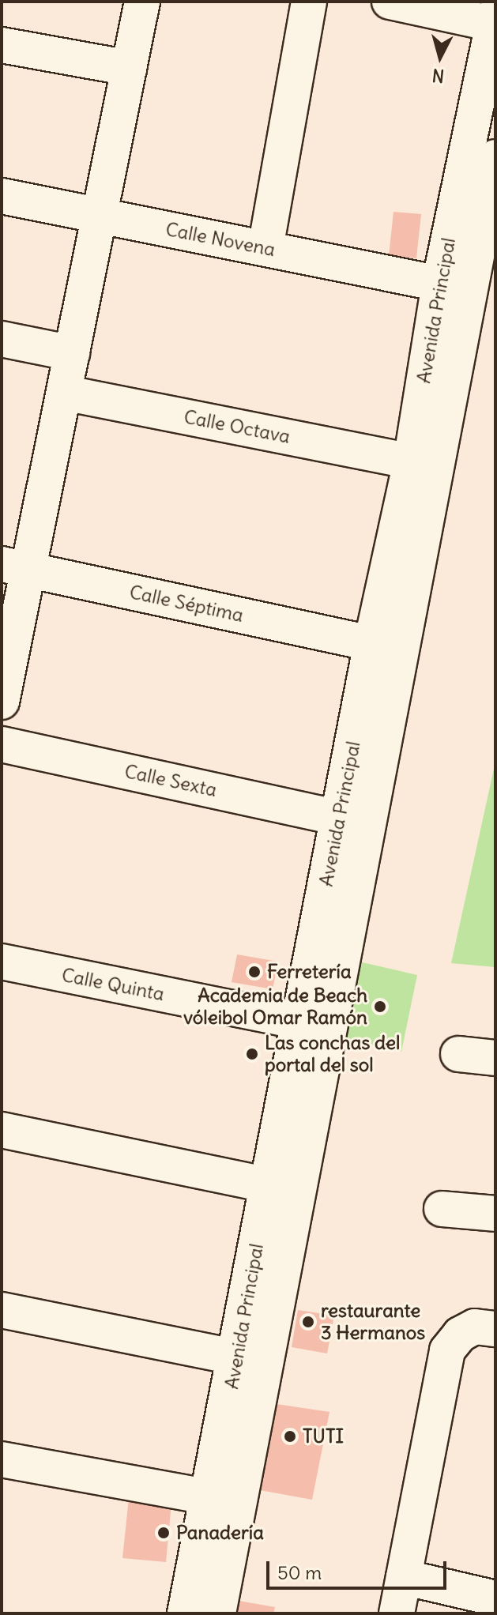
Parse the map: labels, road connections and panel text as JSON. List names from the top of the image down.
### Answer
{
  "streets": {
    "street": [
      "Calle Novena",
      "Avenida Principal",
      "Calle Octava",
      "Calle Séptima",
      "Calle Sexta",
      "Calle Quinta"
    ]
  },
  "crossings": [
    ["Calle Novena", "Avenida Principal"],
    ["Avenida Principal", "Calle Octava"],
    ["Avenida Principal", "Calle Séptima"],
    ["Avenida Principal", "Calle Sexta"],
    ["Avenida Principal", "Calle Quinta"]
  ],
  "places": [
    "Ferretería",
    "Academia de Beach vóleibol Omar Ramón",
    "Las conchas del portal del sol",
    "restaurante 3 Hermanos",
    "TUTI",
    "Panadería"
  ],
  "scale_bar": "50 m",
  "north": "bottom"
}
